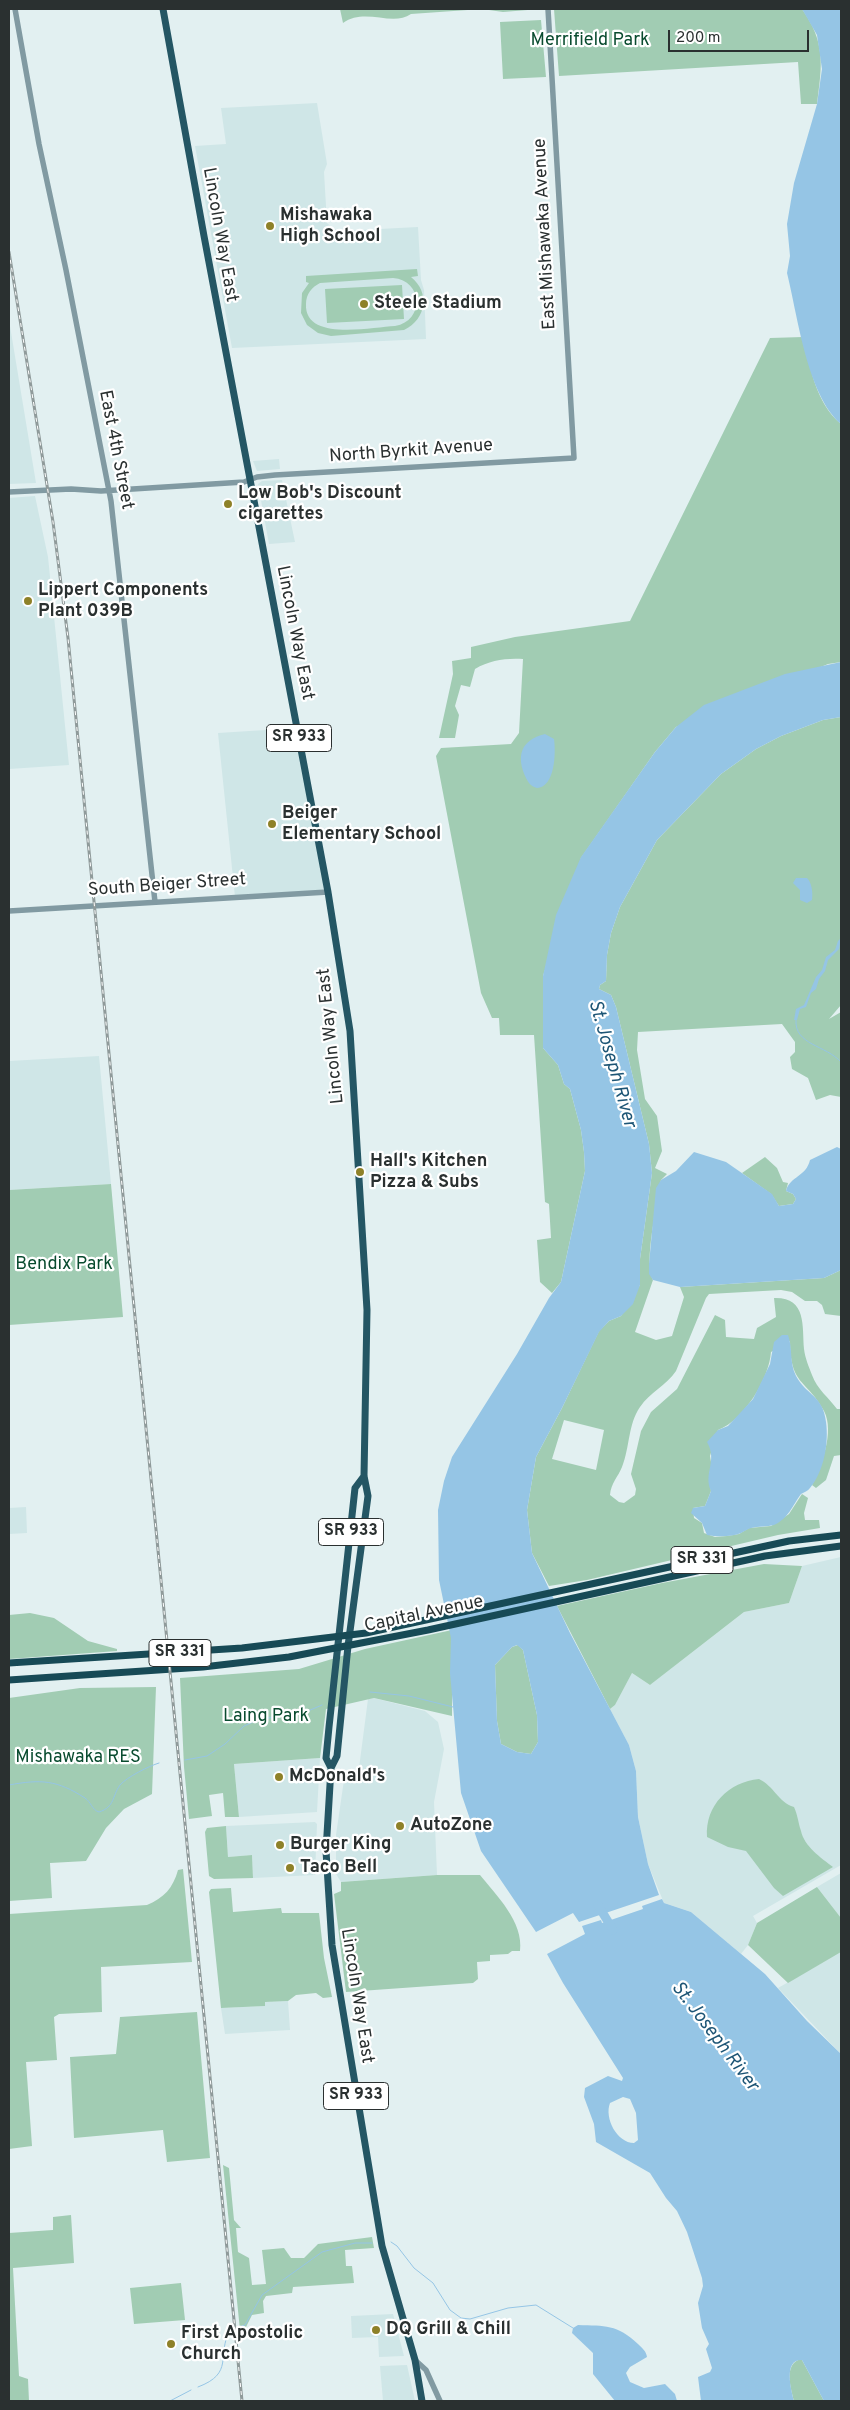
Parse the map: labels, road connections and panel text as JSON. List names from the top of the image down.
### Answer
{
  "streets": {
    "highway": ["SR 331", "Capital Avenue"],
    "main road": ["Lincoln Way East", "SR 933"],
    "street": [
      "East Mishawaka Avenue",
      "East 4th Street",
      "North Byrkit Avenue",
      "South Beiger Street"
    ]
  },
  "crossings": [
    ["East Mishawaka Avenue", "North Byrkit Avenue"],
    ["Lincoln Way East", "North Byrkit Avenue"],
    ["Lincoln Way East", "South Beiger Street"],
    ["Lincoln Way East", "Capital Avenue"],
    ["East 4th Street", "North Byrkit Avenue"],
    ["East 4th Street", "South Beiger Street"]
  ],
  "water": ["St. Joseph River"],
  "parks": [
    "Merrifield Park",
    "Bendix Park",
    "Laing Park",
    "Mishawaka RES"
  ],
  "places": [
    "Mishawaka High School",
    "Steele Stadium",
    "Low Bob's Discount cigarettes",
    "Lippert Components Plant 039B",
    "Beiger Elementary School",
    "Hall's Kitchen Pizza & Subs",
    "McDonald's",
    "AutoZone",
    "Burger King",
    "Taco Bell",
    "DQ Grill & Chill",
    "First Apostolic Church"
  ],
  "scale_bar": "200 m"
}
